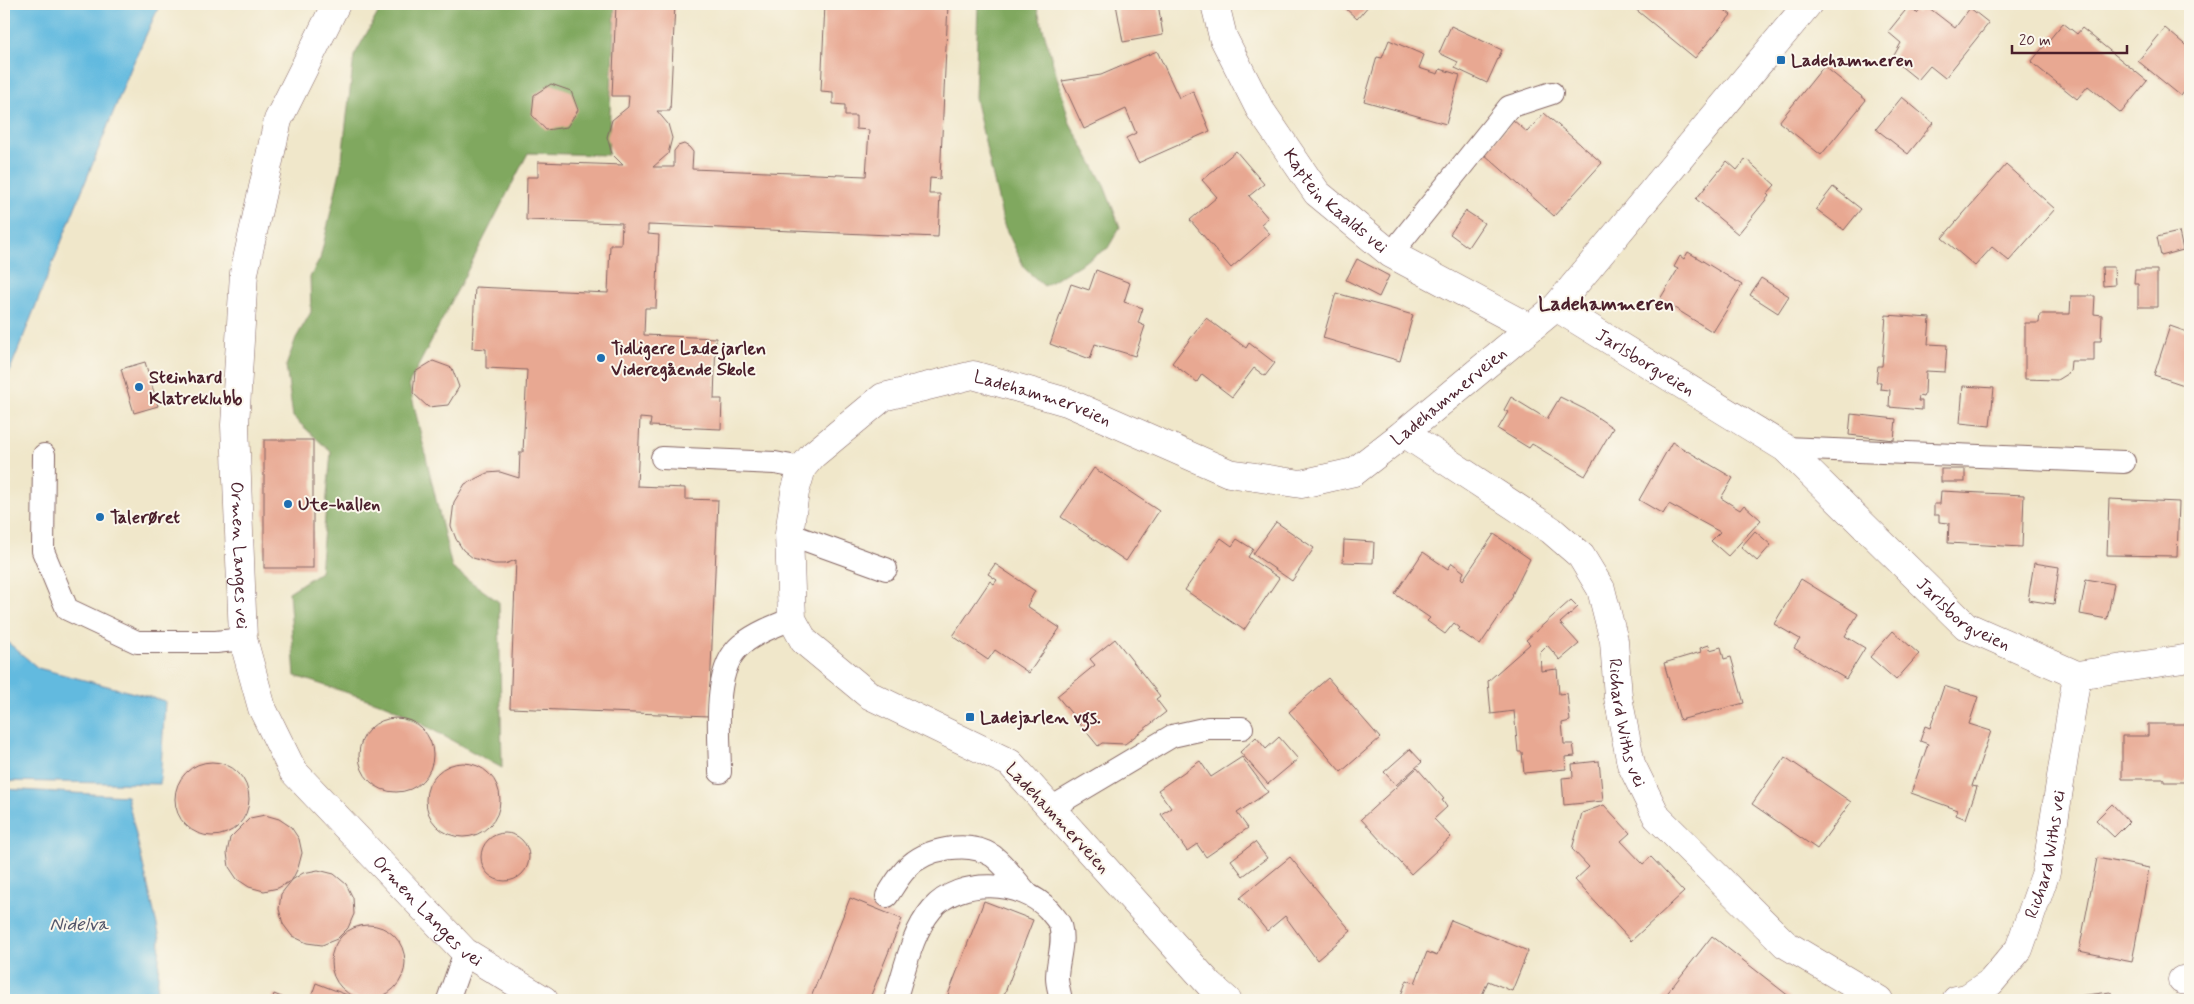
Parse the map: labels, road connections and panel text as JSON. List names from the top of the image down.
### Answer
{
  "streets": {
    "street": [
      "Kaptein Kaalds vei",
      "Jarlsborgveien",
      "Ladehammerveien",
      "Ormen Langes vei",
      "Richard Withs vei"
    ]
  },
  "crossings": [
    ["Kaptein Kaalds vei", "Ladehammerveien"],
    ["Jarlsborgveien", "Ladehammerveien"],
    ["Jarlsborgveien", "Richard Withs vei"],
    ["Ladehammerveien", "Richard Withs vei"]
  ],
  "districts": ["Ladehammeren"],
  "water": ["Nidelva"],
  "places": {
    "transit": ["Ladehammeren", "Ladejarlen vgs."],
    "other": [
      "Tidligere Ladejarlen Videregående Skole",
      "Steinhard Klatreklubb",
      "Ute-hallen",
      "Talerøret"
    ]
  },
  "scale_bar": "20 m"
}
